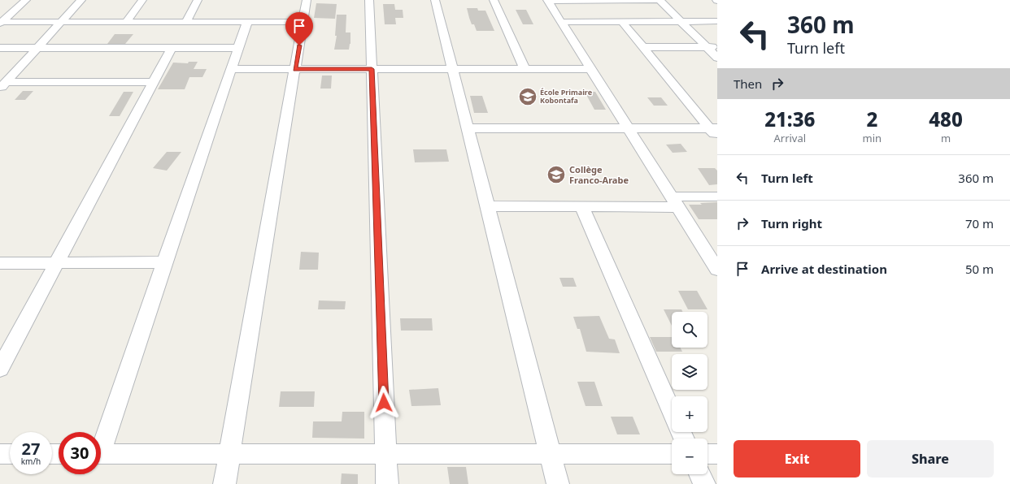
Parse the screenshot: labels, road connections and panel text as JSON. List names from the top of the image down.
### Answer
{
  "places": {
    "school or university": ["École Primaire Kobontafa", "Collège Franco-Arabe"]
  },
  "page": {
    "turn": ["360 m", "Turn left"],
    "then": "Then",
    "eta": [
      "21:36",
      "Arrival",
      "2",
      "min",
      "480",
      "m"
    ],
    "list": [
      {
        "name": "Turn left",
        "value": "360 m"
      },
      {
        "name": "Turn right",
        "value": "70 m"
      },
      {
        "name": "Arrive at destination",
        "value": "50 m"
      }
    ],
    "map_buttons": ["+", "−"],
    "speed": "27 km/h",
    "limit": "30",
    "buttons": ["Exit", "Share"]
  }
}
